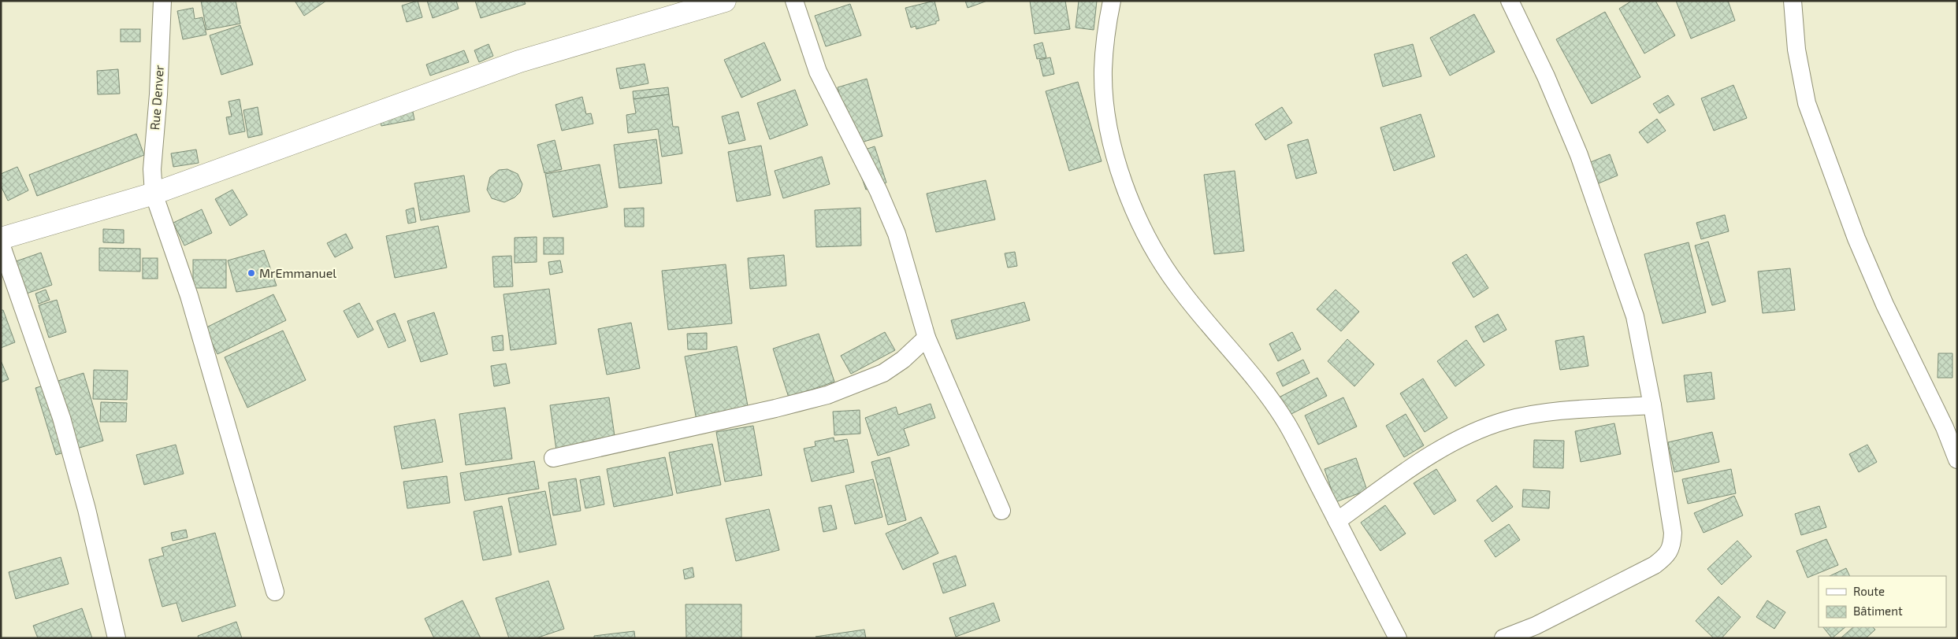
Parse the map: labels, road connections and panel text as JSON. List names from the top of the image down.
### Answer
{
  "streets": {
    "street": ["Rue Denver"]
  },
  "places": ["MrEmmanuel"],
  "legend": ["Route", "Bâtiment"]
}
